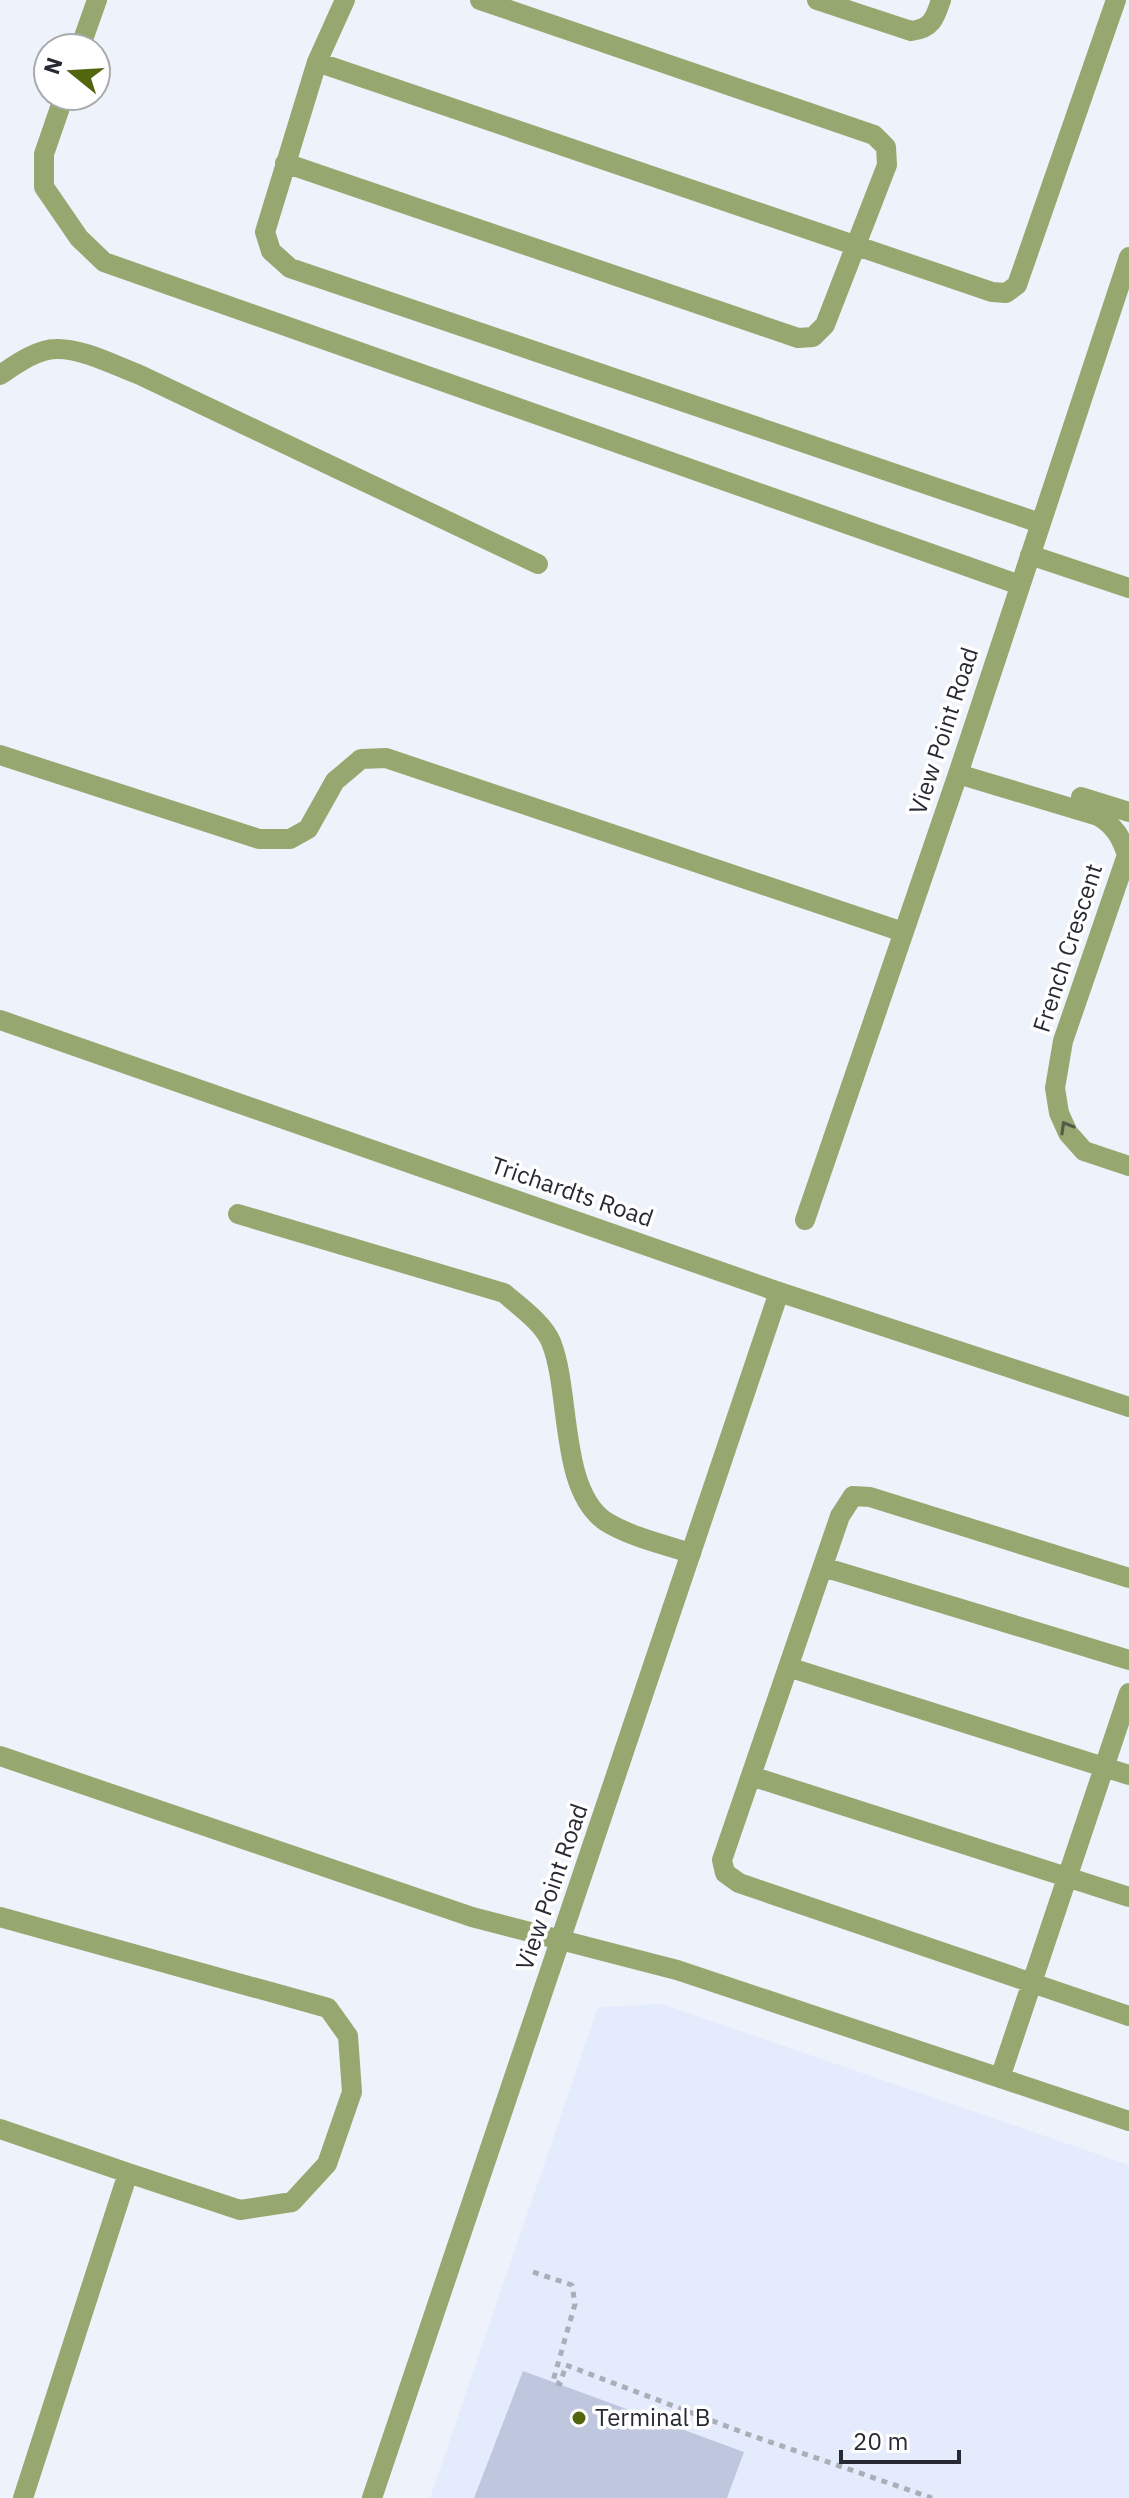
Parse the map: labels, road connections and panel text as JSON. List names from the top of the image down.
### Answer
{
  "streets": {
    "street": ["View Point Road", "French Crescent", "Trichardts Road"]
  },
  "crossings": [
    ["View Point Road", "French Crescent"],
    ["View Point Road", "Trichardts Road"]
  ],
  "places": ["Terminal B"],
  "scale_bar": "20 m",
  "north": "left"
}
